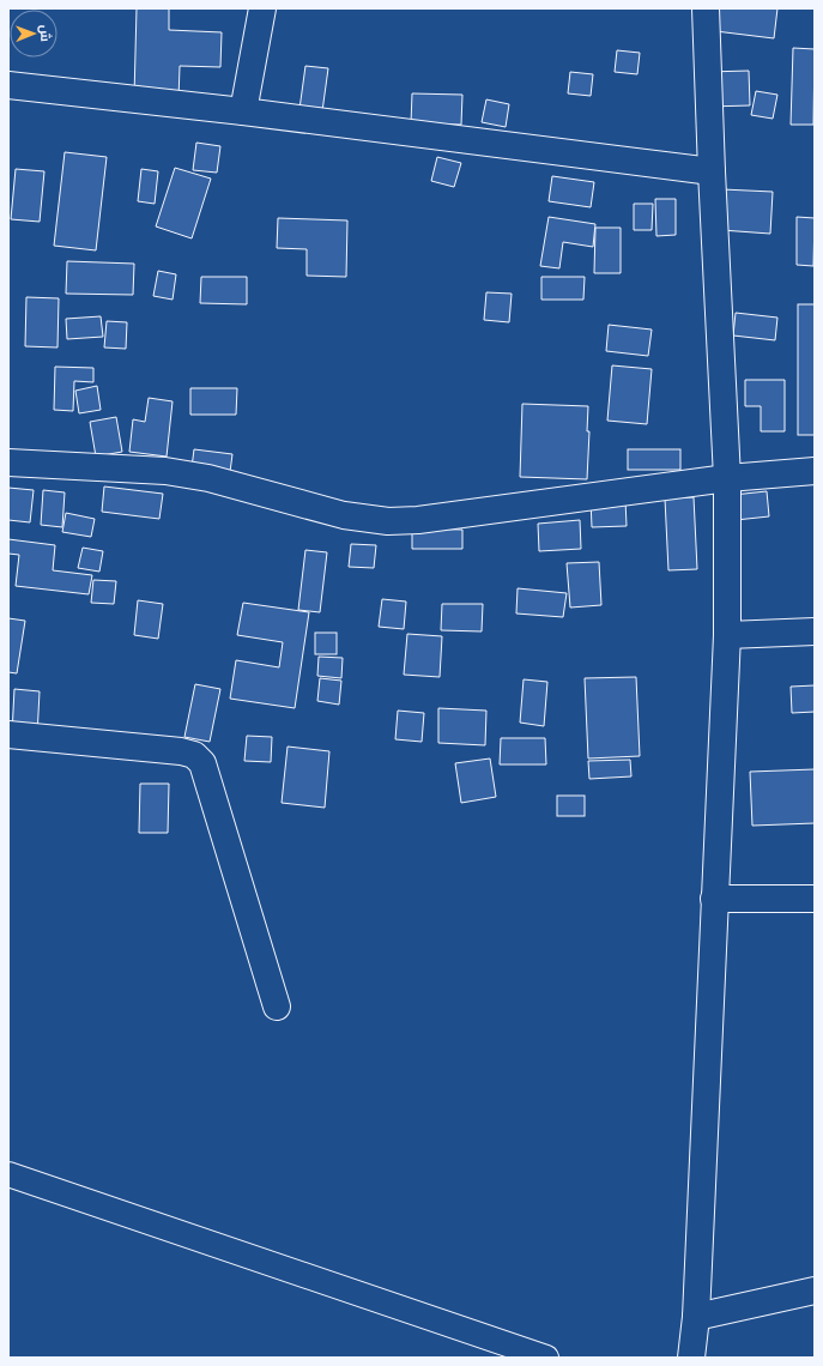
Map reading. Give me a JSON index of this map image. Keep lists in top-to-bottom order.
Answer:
{
  "north": "right"
}
